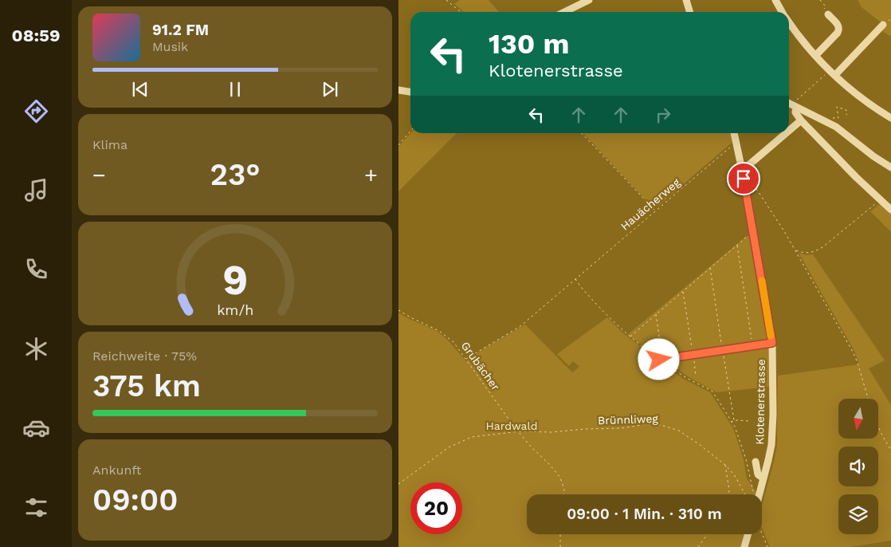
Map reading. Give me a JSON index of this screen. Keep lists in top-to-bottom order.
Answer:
{
  "streets": {
    "street": ["Klotenerstrasse"],
    "path": ["Hauächerweg", "Grubächer", "Brünnliweg"]
  },
  "crossings": [
    ["Hauächerweg", "Grubächer"],
    ["Hauächerweg", "Klotenerstrasse"],
    ["Grubächer", "Brünnliweg"]
  ],
  "parks": ["Hardwald"],
  "north": "bottom",
  "page": {
    "tabs": "08:59",
    "turn": ["130 m", "Klotenerstrasse"],
    "song": ["91.2 FM", "Musik"],
    "tile": [
      "Klima",
      ["Reichweite · 75%", "375 km"],
      ["Ankunft", "09:00"]
    ],
    "heat": ["−", "23°", "+"],
    "limit": "20",
    "trip": "09:00 · 1 Min. · 310 m",
    "gauge": ["9", "km/h"]
  }
}
